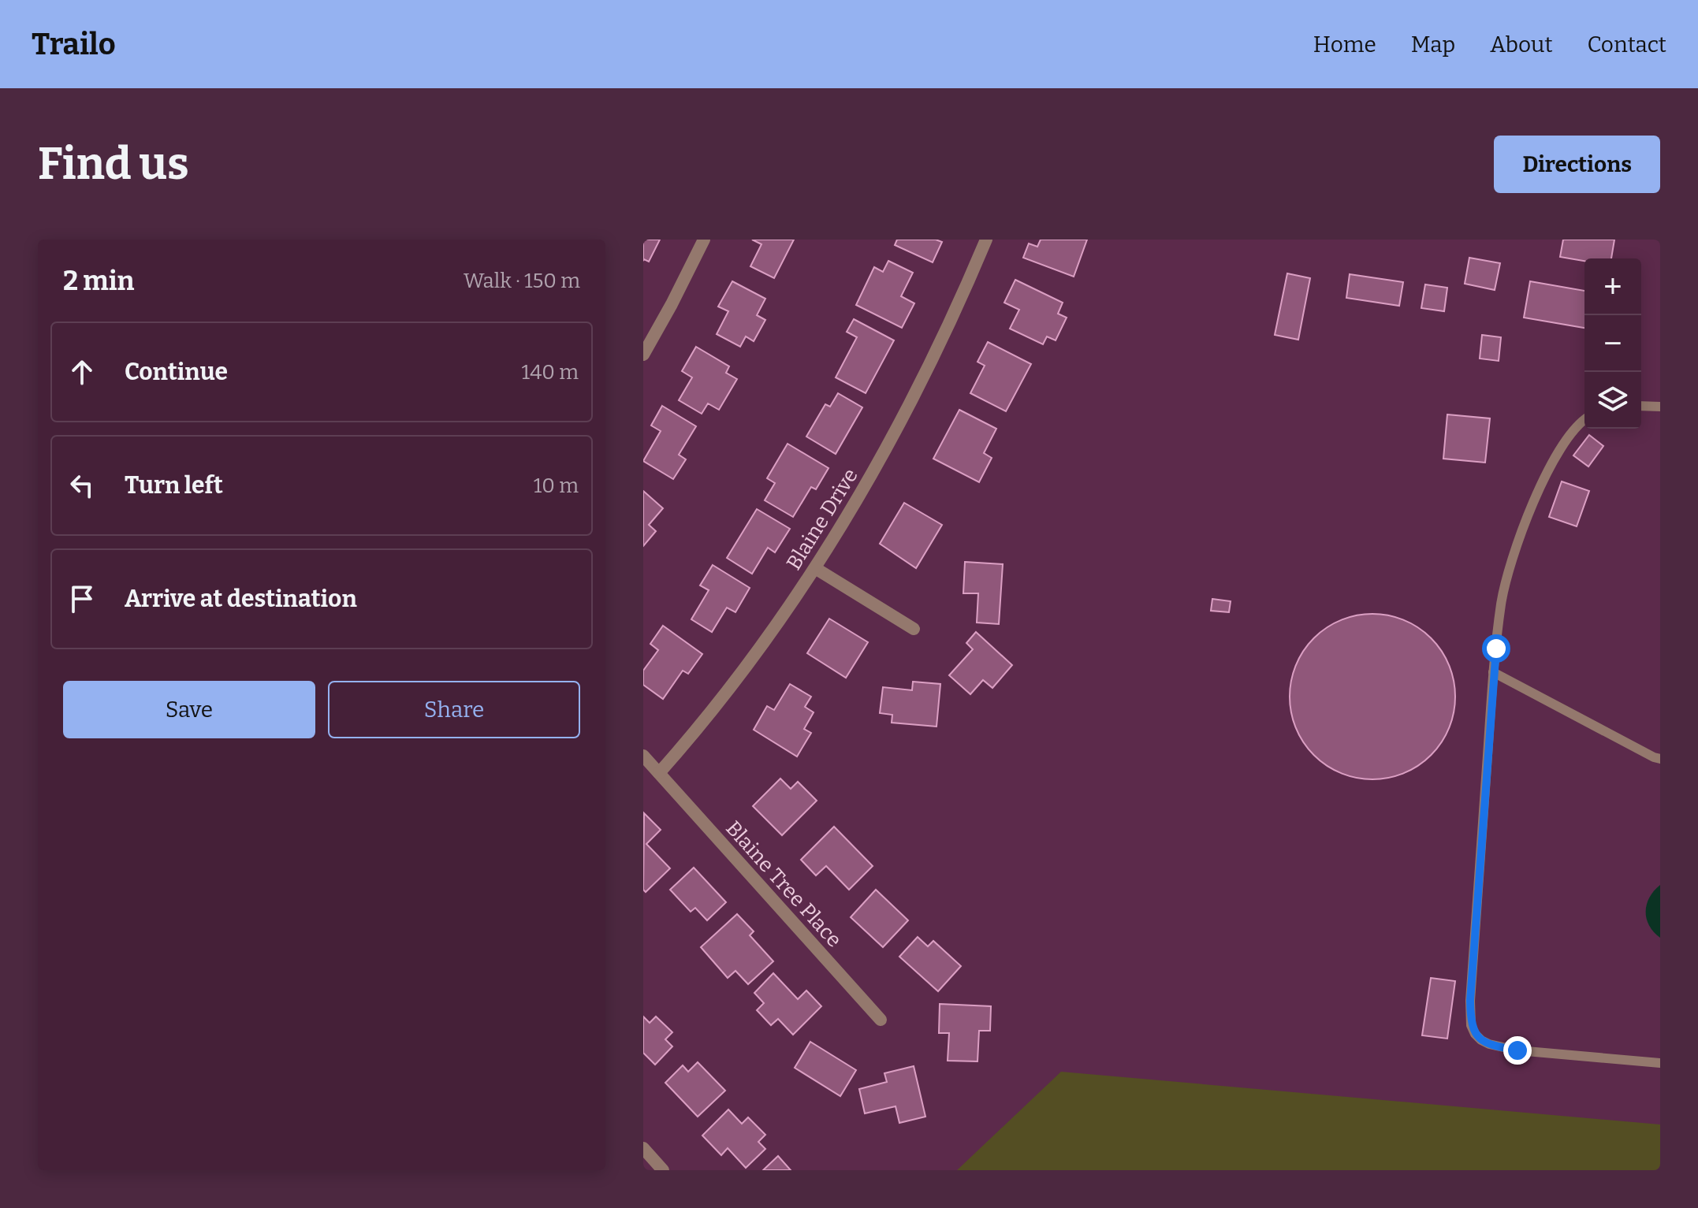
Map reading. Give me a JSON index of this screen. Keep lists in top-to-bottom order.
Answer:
{
  "streets": {
    "street": ["Blaine Drive", "Blaine Tree Place"]
  },
  "crossings": [
    ["Blaine Drive", "Blaine Tree Place"]
  ],
  "page": {
    "header": "Trailo",
    "nav": [
      "Home",
      "Map",
      "About",
      "Contact"
    ],
    "buttons": [
      "Directions",
      ["Save", "Share"]
    ],
    "title": "Find us",
    "heading": ["2 min", "Walk · 150 m"],
    "map_buttons": ["+", "−"],
    "list": [
      ["Continue", "140 m"],
      ["Turn left", "10 m"],
      "Arrive at destination"
    ]
  }
}
